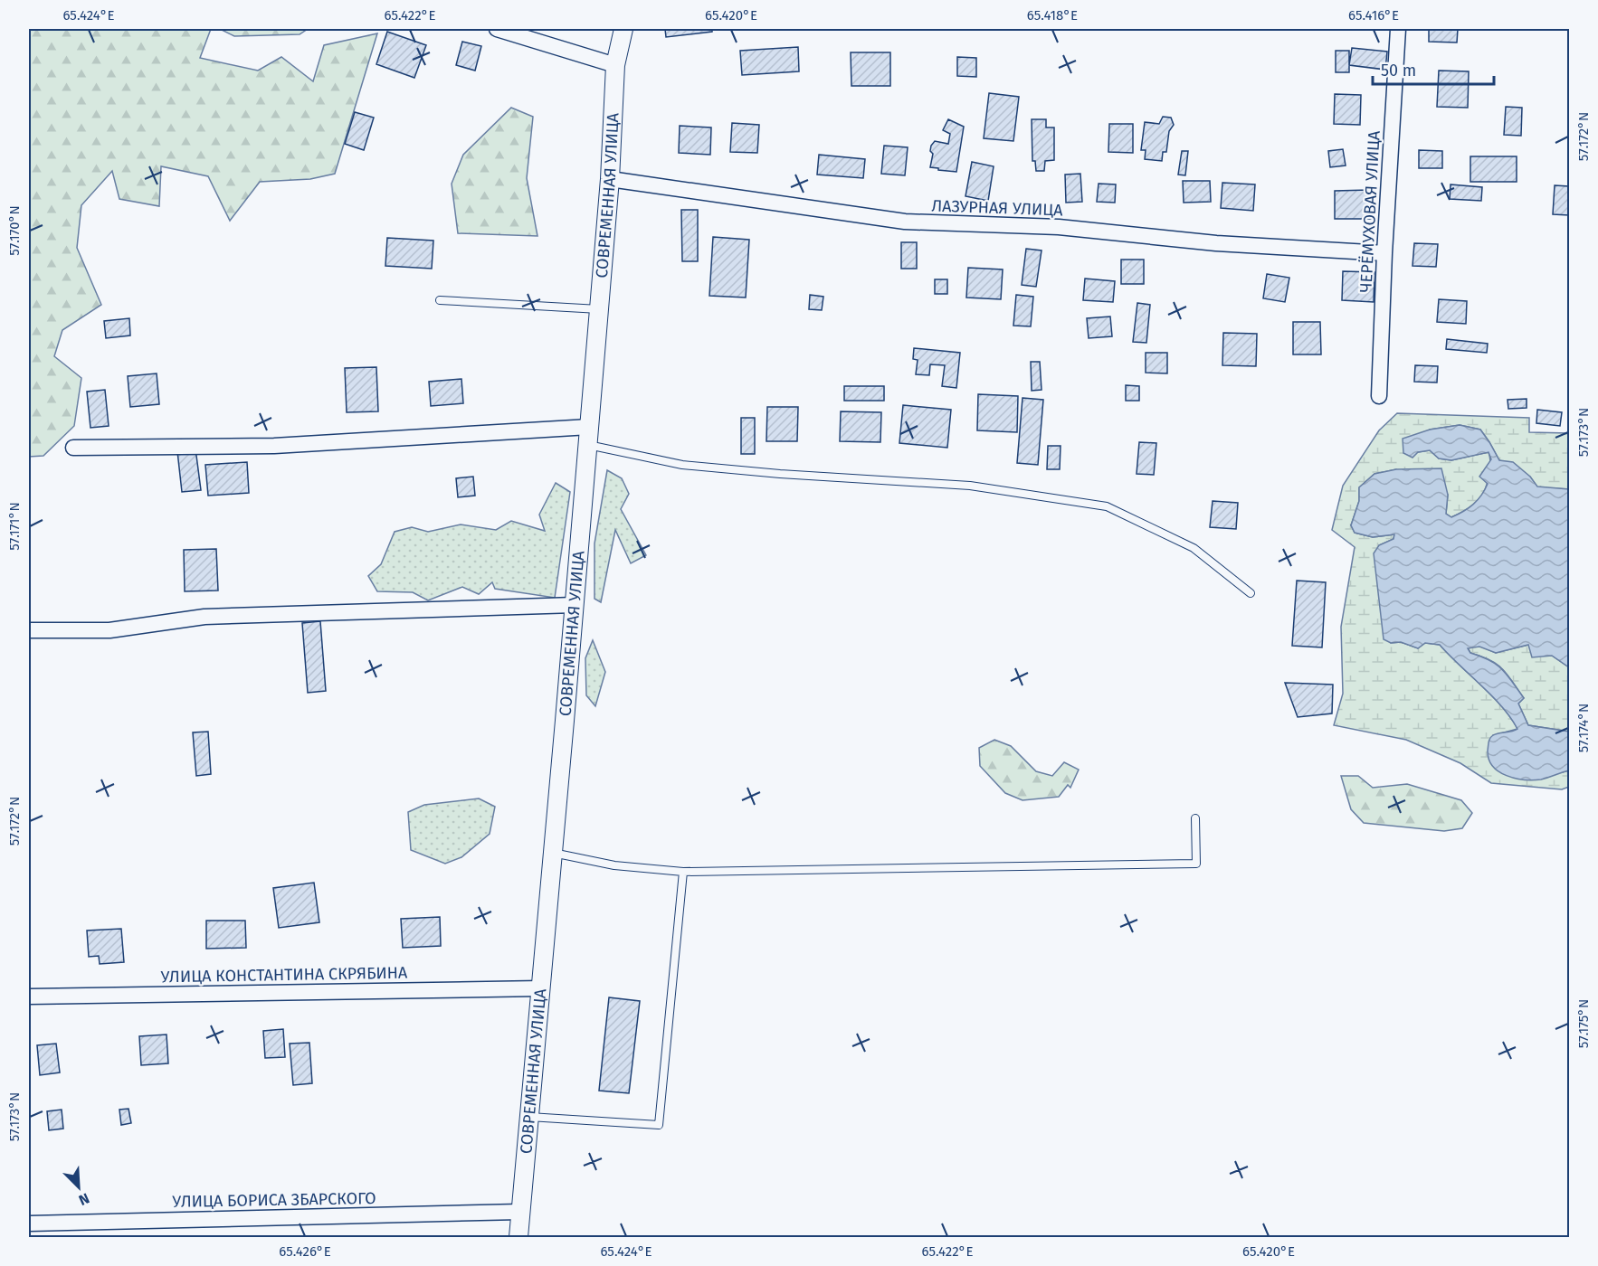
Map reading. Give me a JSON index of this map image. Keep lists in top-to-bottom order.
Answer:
{
  "streets": {
    "street": [
      "СОВРЕМЕННАЯ УЛИЦА",
      "ЛАЗУРНАЯ УЛИЦА",
      "ЧЕРЁМУХОВАЯ УЛИЦА",
      "УЛИЦА КОНСТАНТИНА СКРЯБИНА",
      "УЛИЦА БОРИСА ЗБАРСКОГО"
    ]
  },
  "crossings": [
    ["СОВРЕМЕННАЯ УЛИЦА", "ЛАЗУРНАЯ УЛИЦА"],
    ["СОВРЕМЕННАЯ УЛИЦА", "УЛИЦА КОНСТАНТИНА СКРЯБИНА"],
    ["СОВРЕМЕННАЯ УЛИЦА", "УЛИЦА БОРИСА ЗБАРСКОГО"],
    ["ЛАЗУРНАЯ УЛИЦА", "ЧЕРЁМУХОВАЯ УЛИЦА"]
  ],
  "scale_bar": "50 m",
  "north": "bottom right",
  "coordinates": [
    "65.424°E",
    "65.422°E",
    "65.420°E",
    "65.418°E",
    "65.416°E",
    "57.172°N",
    "57.170°N",
    "57.173°N",
    "57.171°N",
    "57.174°N",
    "57.175°N",
    "65.426°E"
  ]
}
